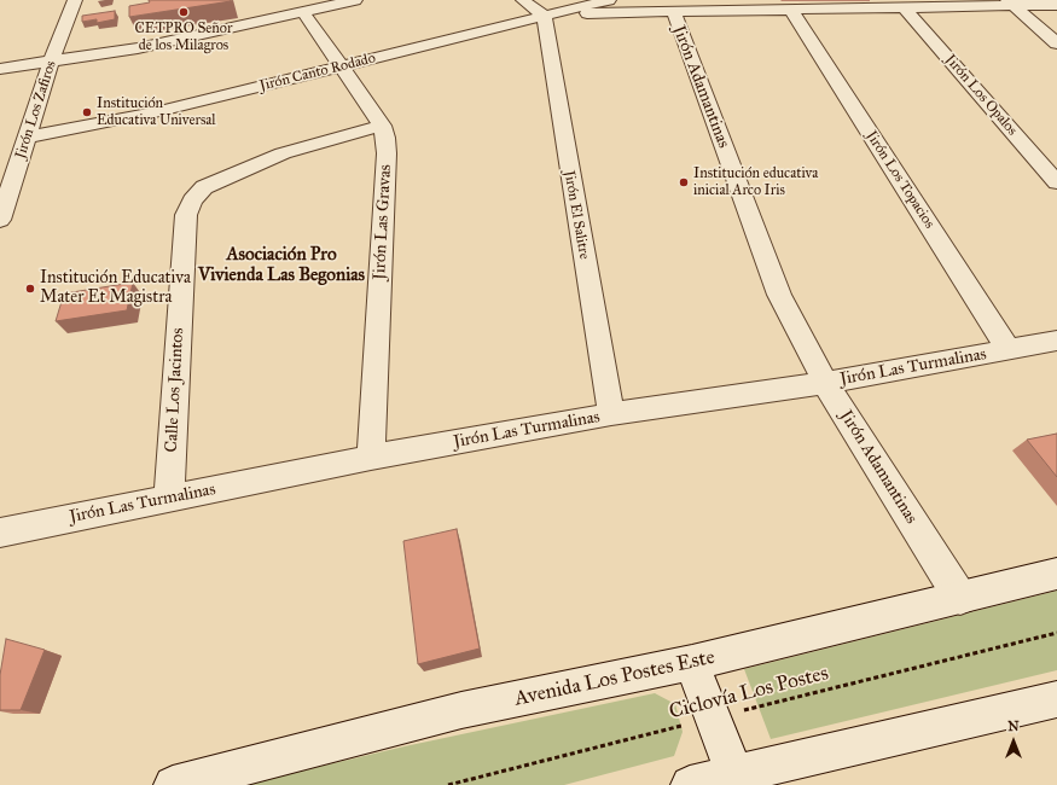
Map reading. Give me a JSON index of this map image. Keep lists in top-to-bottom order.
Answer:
{
  "streets": {
    "street": [
      "Jirón Canto Rodado",
      "Jirón Adamantinas",
      "Jirón Los Opalos",
      "Jirón Los Zafiros",
      "Jirón Los Topacios",
      "Jirón El Salitre",
      "Jirón Las Gravas",
      "Jirón Las Turmalinas",
      "Calle Los Jacintos",
      "Avenida Los Postes Este"
    ],
    "path": ["Ciclovía Los Postes"]
  },
  "crossings": [
    ["Jirón Canto Rodado", "Jirón Los Zafiros"],
    ["Jirón Canto Rodado", "Jirón El Salitre"],
    ["Jirón Canto Rodado", "Jirón Las Gravas"],
    ["Jirón Adamantinas", "Jirón Las Turmalinas"],
    ["Jirón Adamantinas", "Avenida Los Postes Este"],
    ["Jirón Los Topacios", "Jirón Las Turmalinas"],
    ["Jirón El Salitre", "Jirón Las Turmalinas"],
    ["Jirón Las Gravas", "Jirón Las Turmalinas"],
    ["Jirón Las Gravas", "Calle Los Jacintos"],
    ["Jirón Las Turmalinas", "Calle Los Jacintos"]
  ],
  "districts": ["Asociación Pro Vivienda Las Begonias"],
  "places": [
    "CETPRO Señor de los Milagros",
    "Institución Educativa Universal",
    "Institución educativa inicial Arco Iris",
    "Institución Educativa Mater Et Magistra"
  ],
  "north": "top"
}
